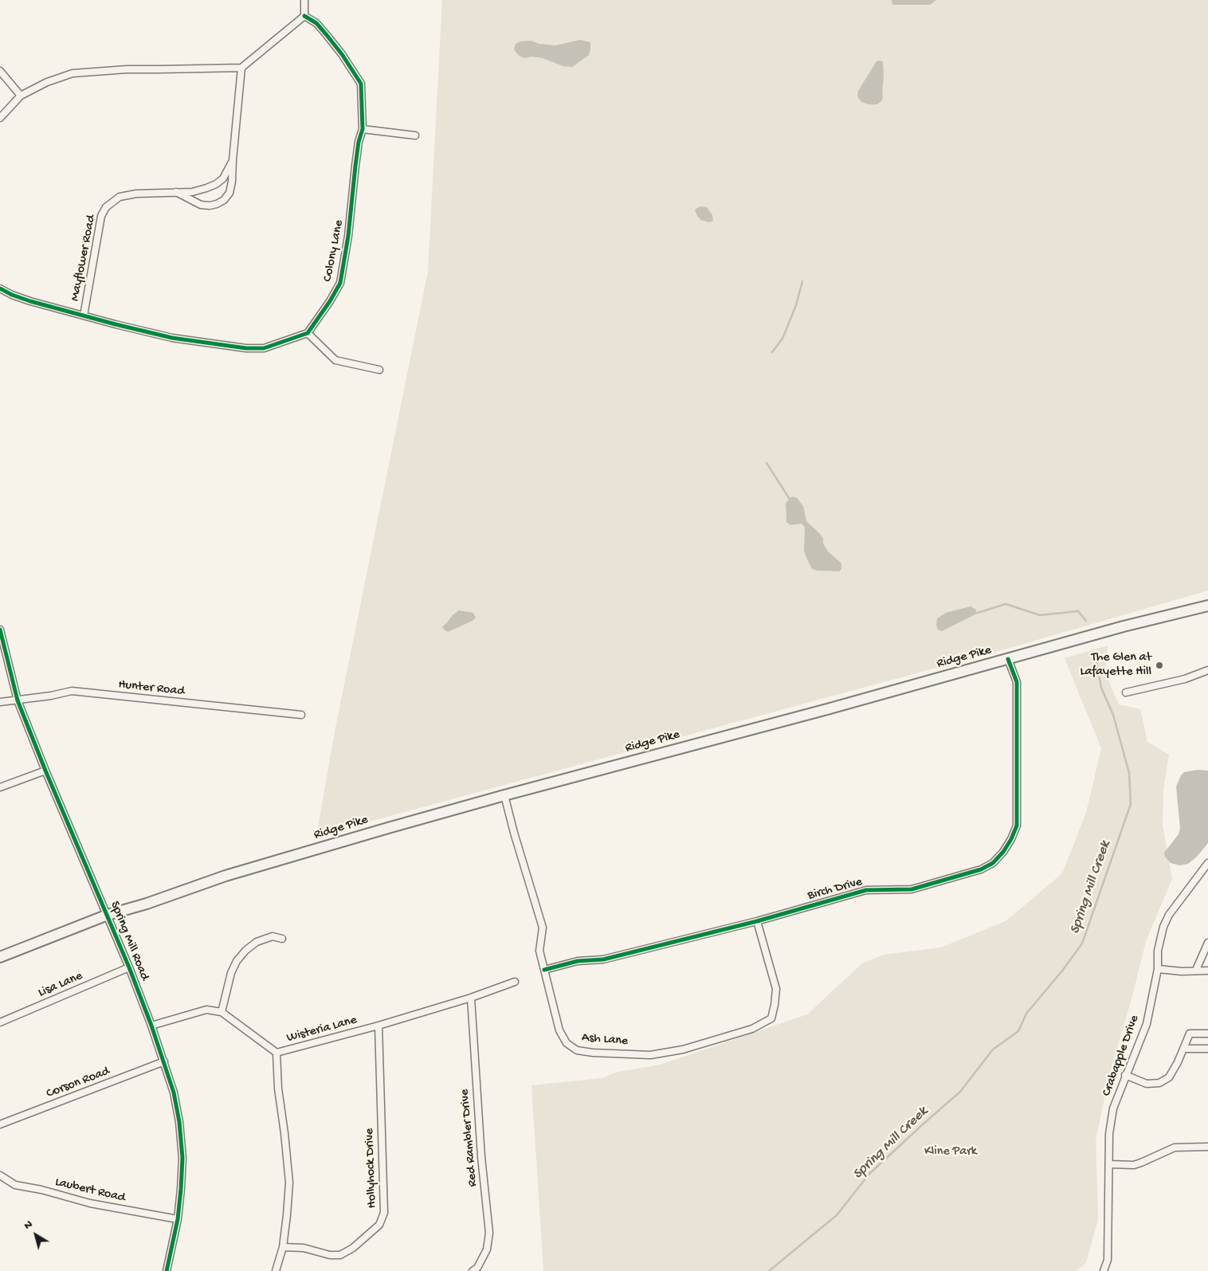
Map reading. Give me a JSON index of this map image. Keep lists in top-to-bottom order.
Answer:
{
  "streets": {
    "main road": ["Ridge Pike"],
    "street": [
      "Colony Lane",
      "Mayflower Road",
      "Hunter Road",
      "Birch Drive",
      "Spring Mill Road",
      "Lisa Lane",
      "Wisteria Lane",
      "Ash Lane",
      "Crabapple Drive",
      "Corson Road",
      "Red Rambler Drive",
      "Hollyhock Drive",
      "Laubert Road"
    ]
  },
  "crossings": [
    ["Ridge Pike", "Birch Drive"],
    ["Ridge Pike", "Spring Mill Road"],
    ["Ridge Pike", "Ash Lane"],
    ["Hunter Road", "Spring Mill Road"],
    ["Birch Drive", "Ash Lane"],
    ["Spring Mill Road", "Lisa Lane"],
    ["Spring Mill Road", "Corson Road"],
    ["Spring Mill Road", "Laubert Road"],
    ["Wisteria Lane", "Red Rambler Drive"],
    ["Wisteria Lane", "Hollyhock Drive"]
  ],
  "water": ["Spring Mill Creek"],
  "parks": ["Kline Park"],
  "places": ["The Glen at Lafayette Hill"],
  "north": "top left"
}
